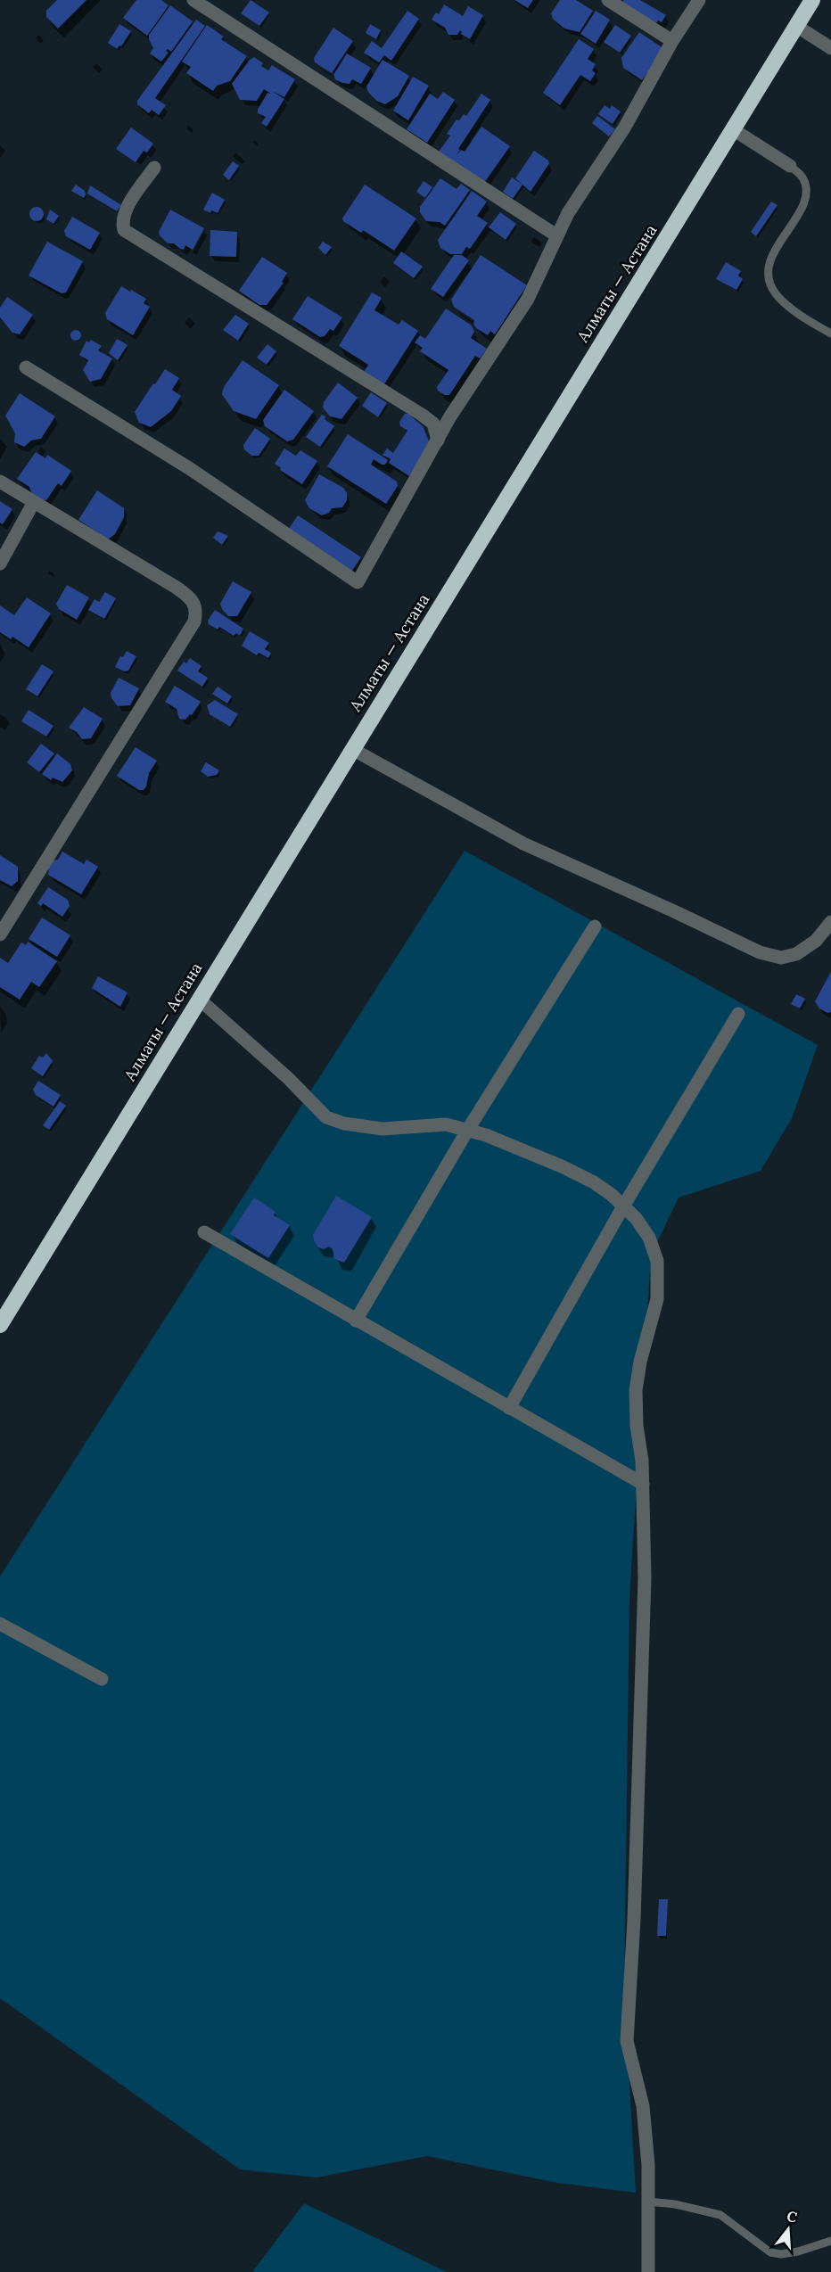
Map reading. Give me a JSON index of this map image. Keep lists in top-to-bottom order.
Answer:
{
  "streets": {
    "highway": ["Алматы — Астана"]
  },
  "north": "top"
}
